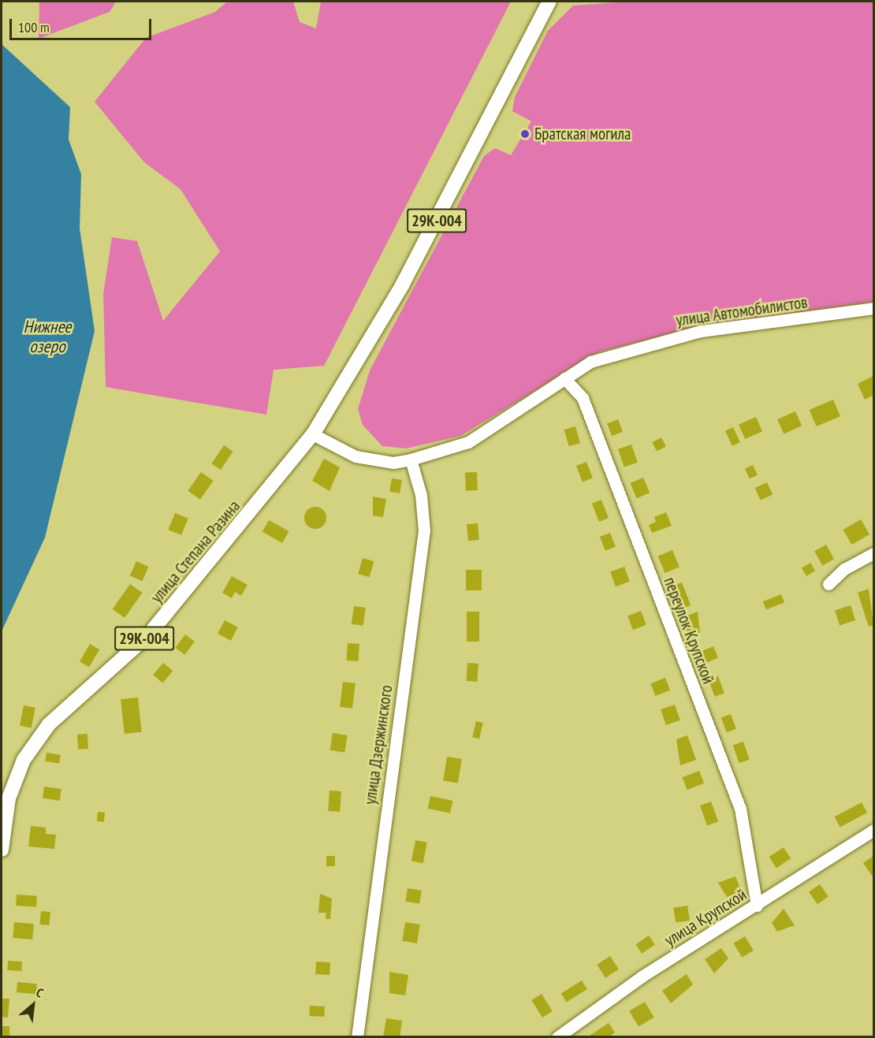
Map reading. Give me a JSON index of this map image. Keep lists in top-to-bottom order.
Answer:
{
  "streets": {
    "main road": ["29К-004", "улица Степана Разина"],
    "street": [
      "улица Автомобилистов",
      "переулок Крупской",
      "улица Дзержинского",
      "улица Крупской"
    ]
  },
  "crossings": [
    ["29К-004", "улица Автомобилистов"],
    ["29К-004", "улица Степана Разина"],
    ["улица Автомобилистов", "улица Степана Разина"],
    ["улица Автомобилистов", "переулок Крупской"],
    ["улица Автомобилистов", "улица Дзержинского"],
    ["переулок Крупской", "улица Крупской"]
  ],
  "water": ["Нижнее озеро"],
  "places": ["Братская могила"],
  "scale_bar": "100 m",
  "north": "top right"
}
